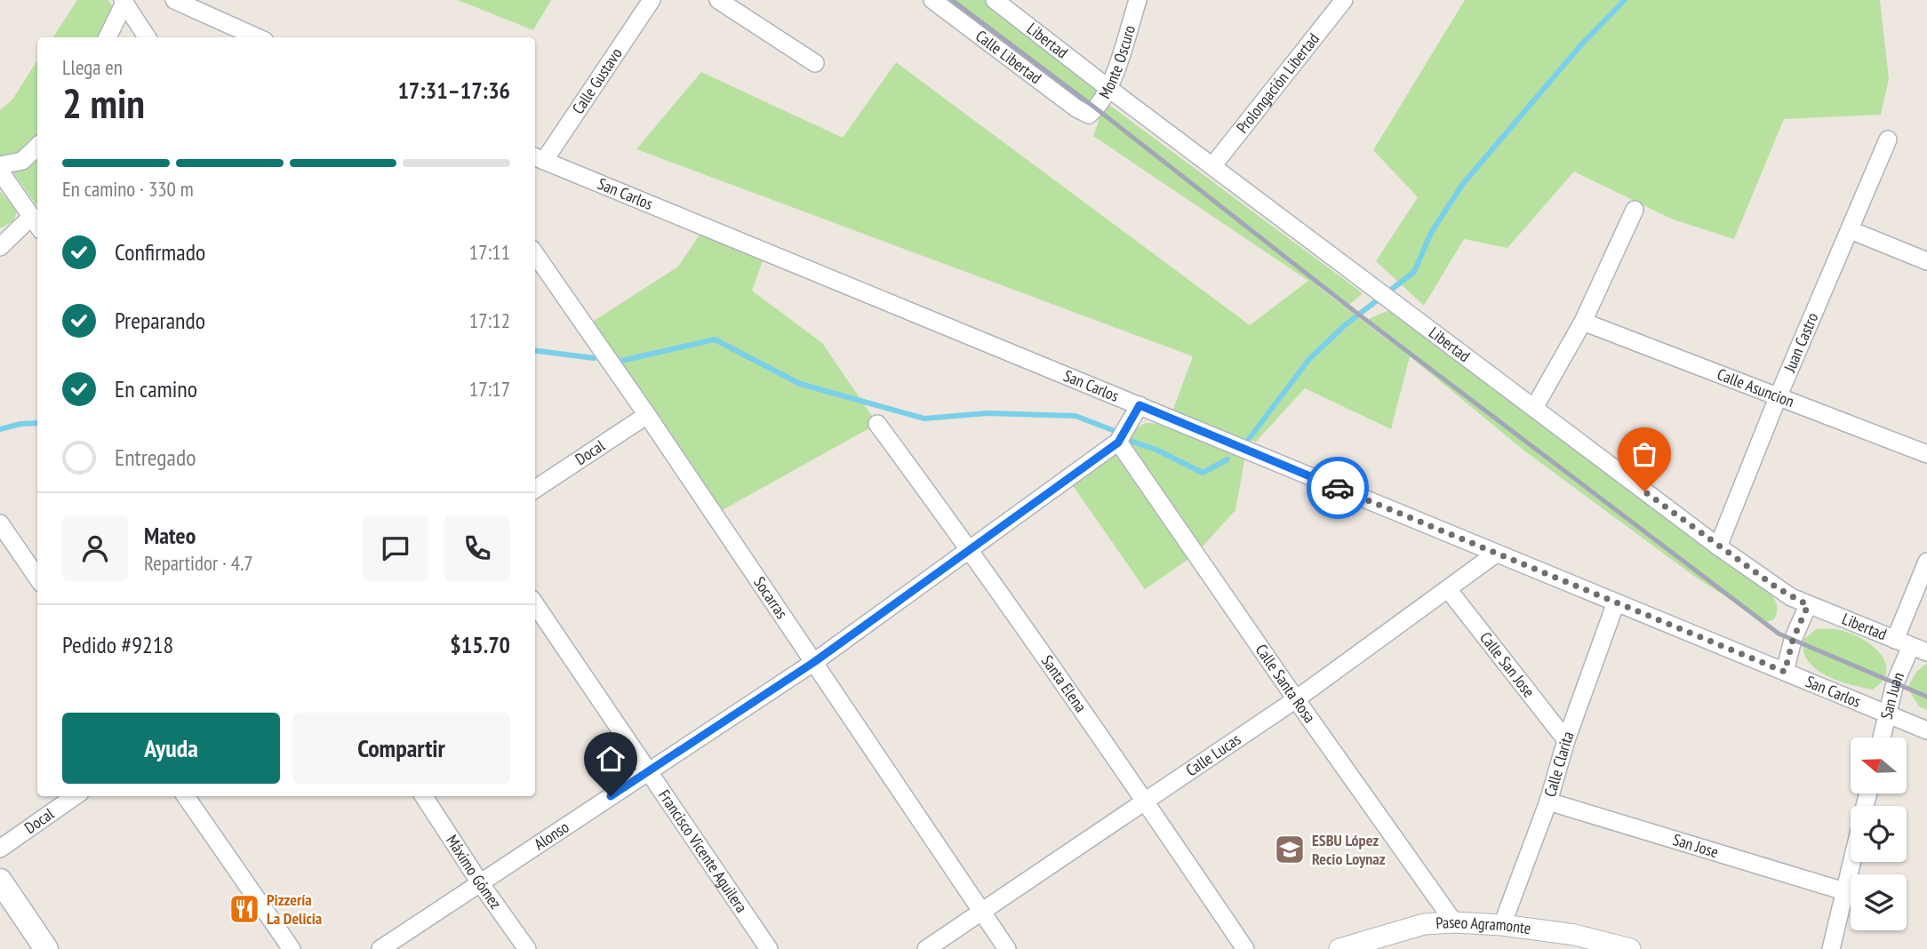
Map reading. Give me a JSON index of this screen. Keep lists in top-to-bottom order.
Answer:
{
  "streets": {
    "street": [
      "Libertad",
      "Calle Libertad",
      "Monte Oscuro",
      "Calle Gustavo",
      "Prolongación Libertad",
      "San Carlos",
      "Juan Castro",
      "Calle Asuncion",
      "Docal",
      "Socarras",
      "Calle San Jose",
      "Calle Santa Rosa",
      "Santa Elena",
      "San Juan",
      "Calle Lucas",
      "Calle Clarita",
      "Alonso",
      "San Jose",
      "Francisco Vicente Aguilera",
      "Máximo Gómez",
      "Paseo Agramonte"
    ]
  },
  "crossings": [
    ["Libertad", "Monte Oscuro"],
    ["Libertad", "Prolongación Libertad"],
    ["Libertad", "Juan Castro"],
    ["Libertad", "San Juan"],
    ["Calle Libertad", "Monte Oscuro"],
    ["Calle Gustavo", "San Carlos"],
    ["San Carlos", "San Juan"],
    ["San Carlos", "Calle Lucas"],
    ["San Carlos", "Calle Clarita"],
    ["Juan Castro", "Calle Asuncion"],
    ["Docal", "Socarras"],
    ["Socarras", "Calle Lucas"],
    ["Socarras", "Alonso"],
    ["Calle San Jose", "Calle Lucas"],
    ["Calle San Jose", "Calle Clarita"],
    ["Calle Santa Rosa", "Calle Lucas"],
    ["Calle Santa Rosa", "Alonso"],
    ["Calle Santa Rosa", "Paseo Agramonte"],
    ["Santa Elena", "Calle Lucas"],
    ["Santa Elena", "Alonso"],
    ["Calle Clarita", "San Jose"],
    ["Calle Clarita", "Paseo Agramonte"],
    ["Alonso", "Francisco Vicente Aguilera"],
    ["Alonso", "Máximo Gómez"]
  ],
  "places": {
    "school or university": ["ESBU López Recio Loynaz"],
    "restaurant": ["Pizzería La Delicia"]
  },
  "north": "left",
  "page": {
    "heading": ["2 min", "Llega en", "17:31–17:36"],
    "panel": [
      "Mateo",
      "Repartidor · 4.7",
      "Pedido #9218",
      "$15.70"
    ],
    "bar": "En camino · 330 m",
    "list": [
      ["Confirmado", "17:11"],
      ["Preparando", "17:12"],
      ["En camino", "17:17"],
      "Entregado"
    ],
    "buttons": ["Ayuda", "Compartir"]
  }
}
